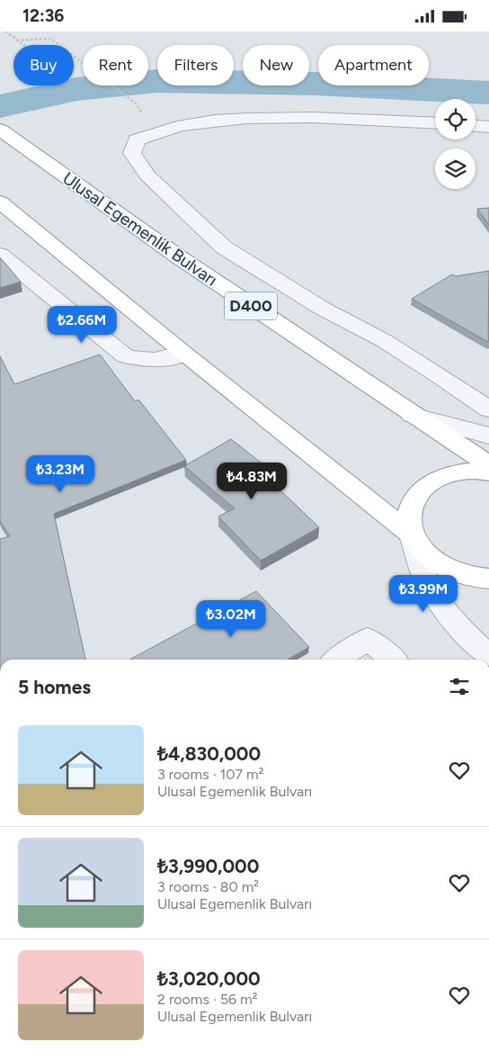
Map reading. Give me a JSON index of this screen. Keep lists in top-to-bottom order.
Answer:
{
  "streets": {
    "highway": ["Ulusal Egemenlik Bulvarı", "D400"]
  },
  "page": {
    "status": "12:36",
    "chip": [
      "Buy",
      "Rent",
      "Filters",
      "New",
      "Apartment"
    ],
    "price": [
      "₺2.66M",
      "₺3.23M",
      "₺4.83M",
      "₺3.99M",
      "₺3.02M"
    ],
    "heading": "5 homes",
    "list": [
      {
        "name": "₺4,830,000",
        "note": "3 rooms · 107 m² · Ulusal Egemenlik Bulvarı"
      },
      {
        "name": "₺3,990,000",
        "note": "3 rooms · 80 m² · Ulusal Egemenlik Bulvarı"
      },
      {
        "name": "₺3,020,000",
        "note": "2 rooms · 56 m² · Ulusal Egemenlik Bulvarı"
      }
    ]
  }
}
